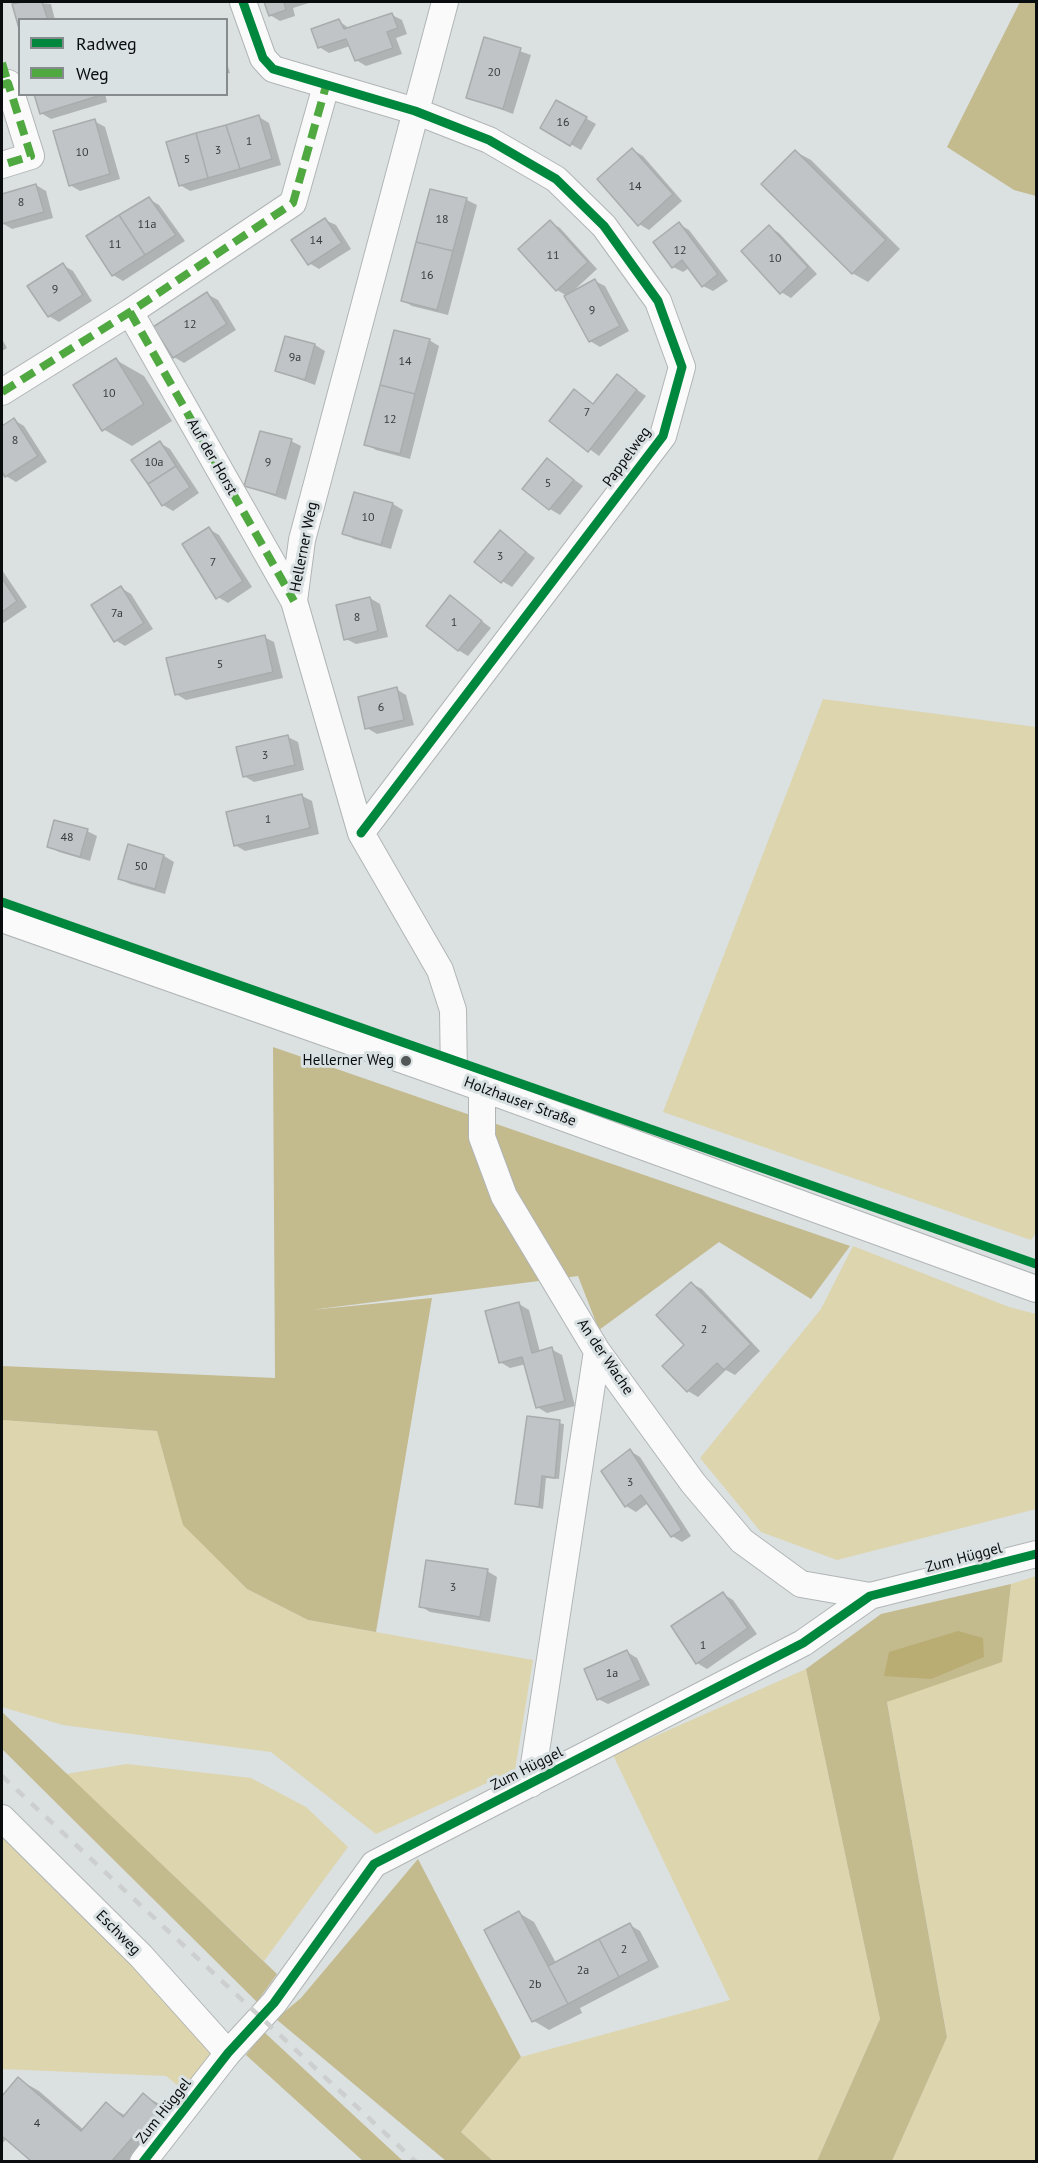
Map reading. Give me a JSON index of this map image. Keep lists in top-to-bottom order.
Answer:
{
  "streets": {
    "street": [
      "Auf der Horst",
      "Pappelweg",
      "Hellerner Weg",
      "Holzhauser Straße",
      "An der Wache",
      "Zum Hüggel",
      "Eschweg"
    ]
  },
  "crossings": [
    ["Auf der Horst", "Hellerner Weg"],
    ["Pappelweg", "Hellerner Weg"],
    ["Hellerner Weg", "Holzhauser Straße"],
    ["Holzhauser Straße", "An der Wache"],
    ["An der Wache", "Zum Hüggel"],
    ["Zum Hüggel", "Eschweg"]
  ],
  "places": ["Hellerner Weg"],
  "house_numbers": [
    "20",
    "16",
    "1",
    "3",
    "10",
    "5",
    "14",
    "8",
    "18",
    "11a",
    "14",
    "11",
    "12",
    "11",
    "10",
    "16",
    "9",
    "9",
    "12",
    "9a",
    "14",
    "10",
    "7",
    "12",
    "8",
    "10a",
    "9",
    "5",
    "10",
    "3",
    "7",
    "7a",
    "8",
    "1",
    "5",
    "6",
    "3",
    "1",
    "48",
    "50",
    "2",
    "3",
    "3",
    "1",
    "1a",
    "2",
    "2a",
    "2b",
    "4"
  ],
  "legend": ["Radweg", "Weg"]
}
